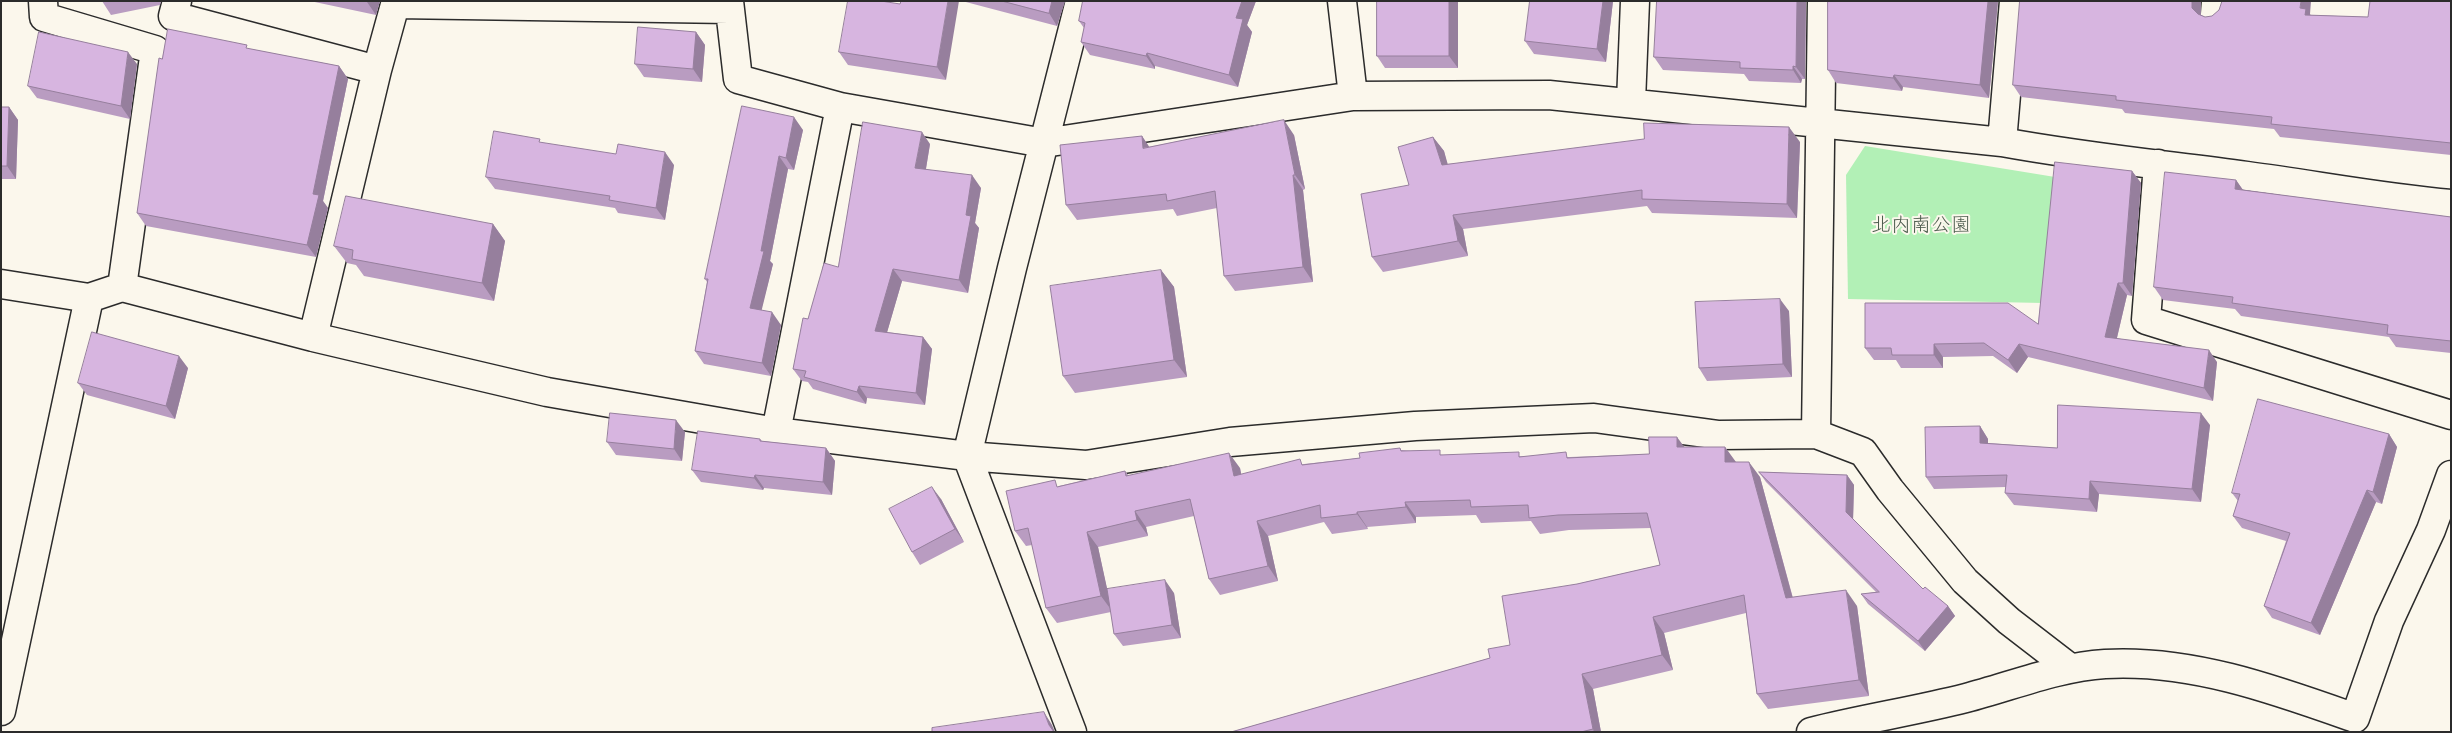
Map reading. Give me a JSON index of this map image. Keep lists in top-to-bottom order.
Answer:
{
  "parks": ["北内南公園"]
}
